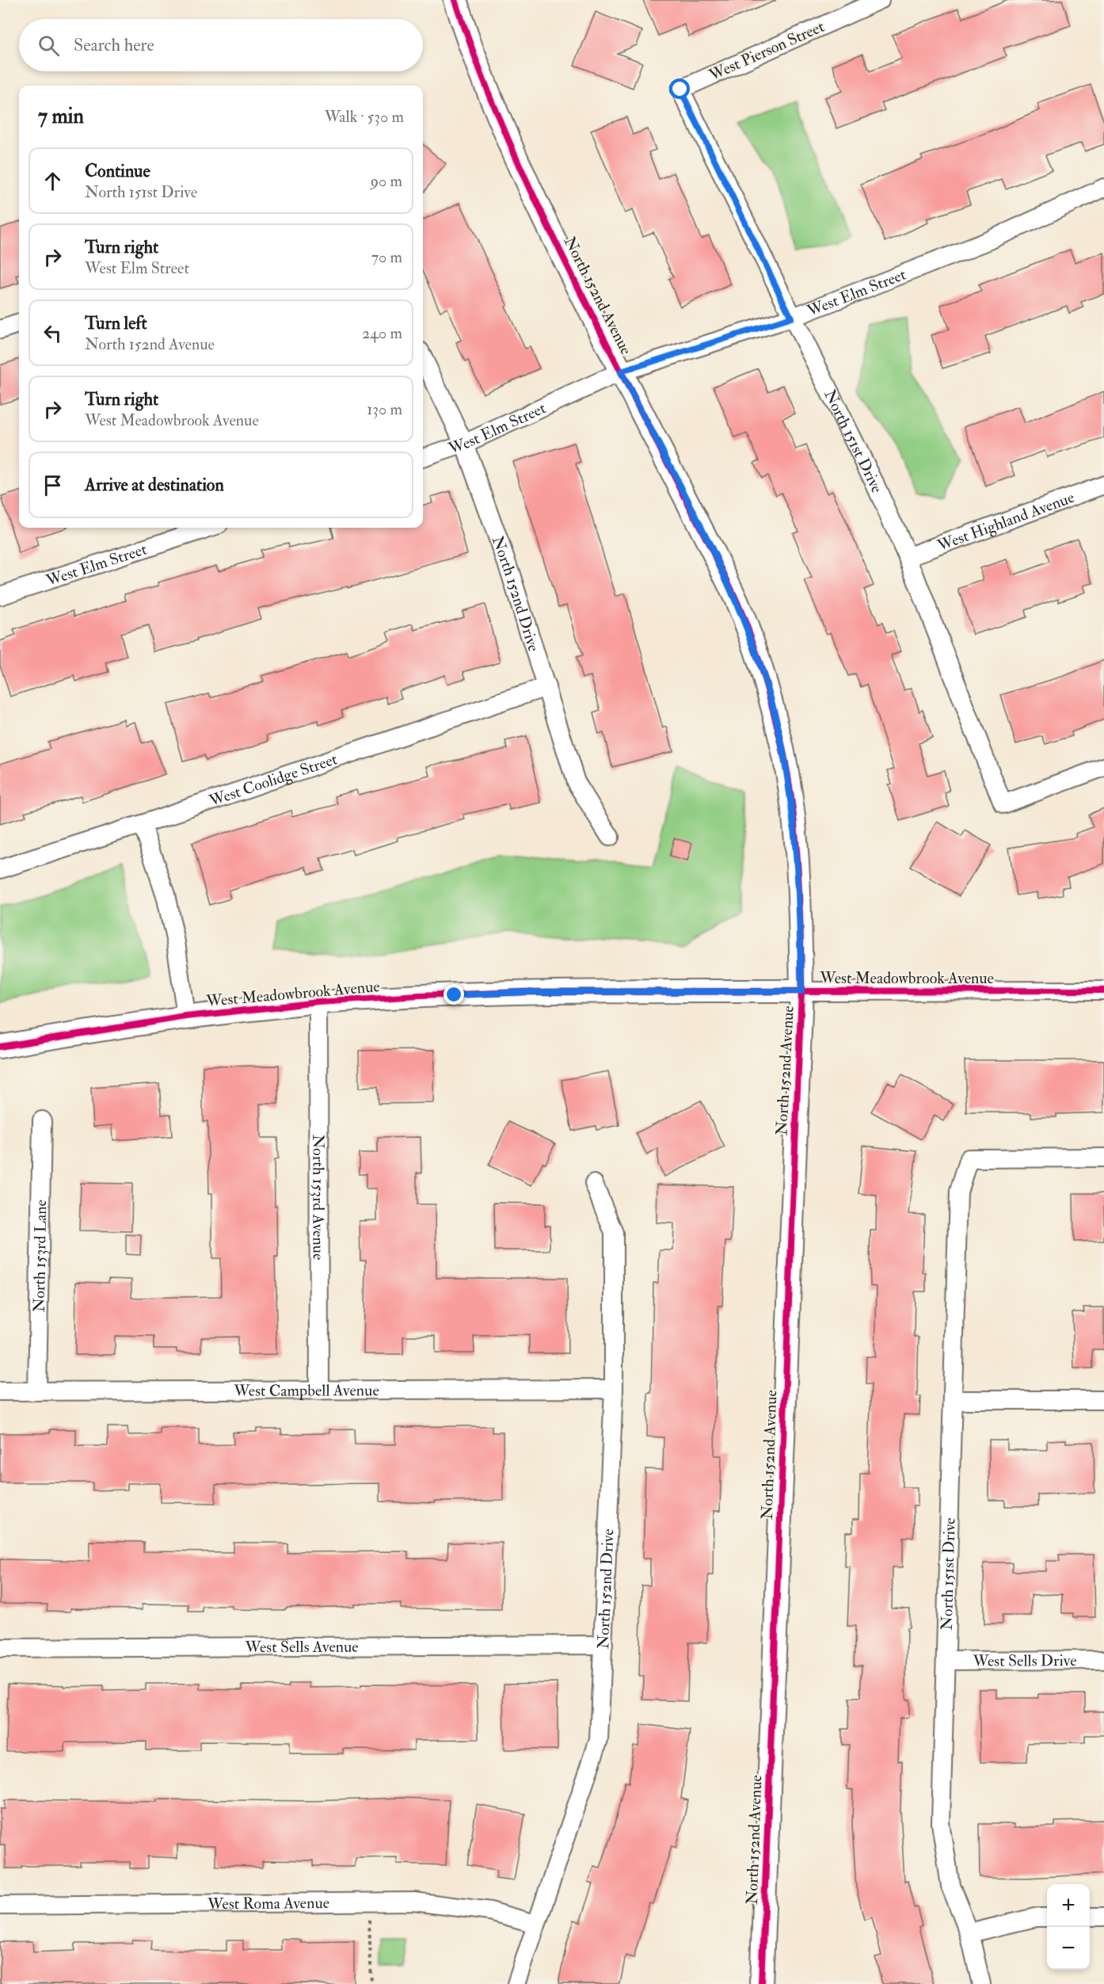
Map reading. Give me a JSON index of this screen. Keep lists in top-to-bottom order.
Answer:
{
  "streets": {
    "street": [
      "West Pierson Street",
      "West Elm Street",
      "North 152nd Avenue",
      "North 151st Drive",
      "West Highland Avenue",
      "North 152nd Drive",
      "West Coolidge Street",
      "West Meadowbrook Avenue",
      "North 153rd Avenue",
      "North 153rd Lane",
      "West Campbell Avenue",
      "West Sells Avenue",
      "West Sells Drive",
      "West Roma Avenue"
    ]
  },
  "crossings": [
    ["West Pierson Street", "North 151st Drive"],
    ["West Elm Street", "North 152nd Avenue"],
    ["West Elm Street", "North 151st Drive"],
    ["West Elm Street", "North 152nd Drive"],
    ["North 152nd Avenue", "West Meadowbrook Avenue"],
    ["North 151st Drive", "West Highland Avenue"],
    ["North 151st Drive", "West Sells Drive"],
    ["North 152nd Drive", "West Coolidge Street"],
    ["North 152nd Drive", "West Campbell Avenue"],
    ["North 152nd Drive", "West Sells Avenue"],
    ["North 152nd Drive", "West Roma Avenue"],
    ["West Meadowbrook Avenue", "North 153rd Avenue"],
    ["North 153rd Avenue", "West Campbell Avenue"],
    ["North 153rd Lane", "West Campbell Avenue"]
  ],
  "page": {
    "search": "Search here",
    "heading": ["7 min", "Walk · 530 m"],
    "list": [
      ["Continue", "North 151st Drive", "90 m"],
      ["Turn right", "West Elm Street", "70 m"],
      ["Turn left", "North 152nd Avenue", "240 m"],
      ["Turn right", "West Meadowbrook Avenue", "130 m"],
      "Arrive at destination"
    ],
    "map_buttons": ["+", "−"]
  }
}
